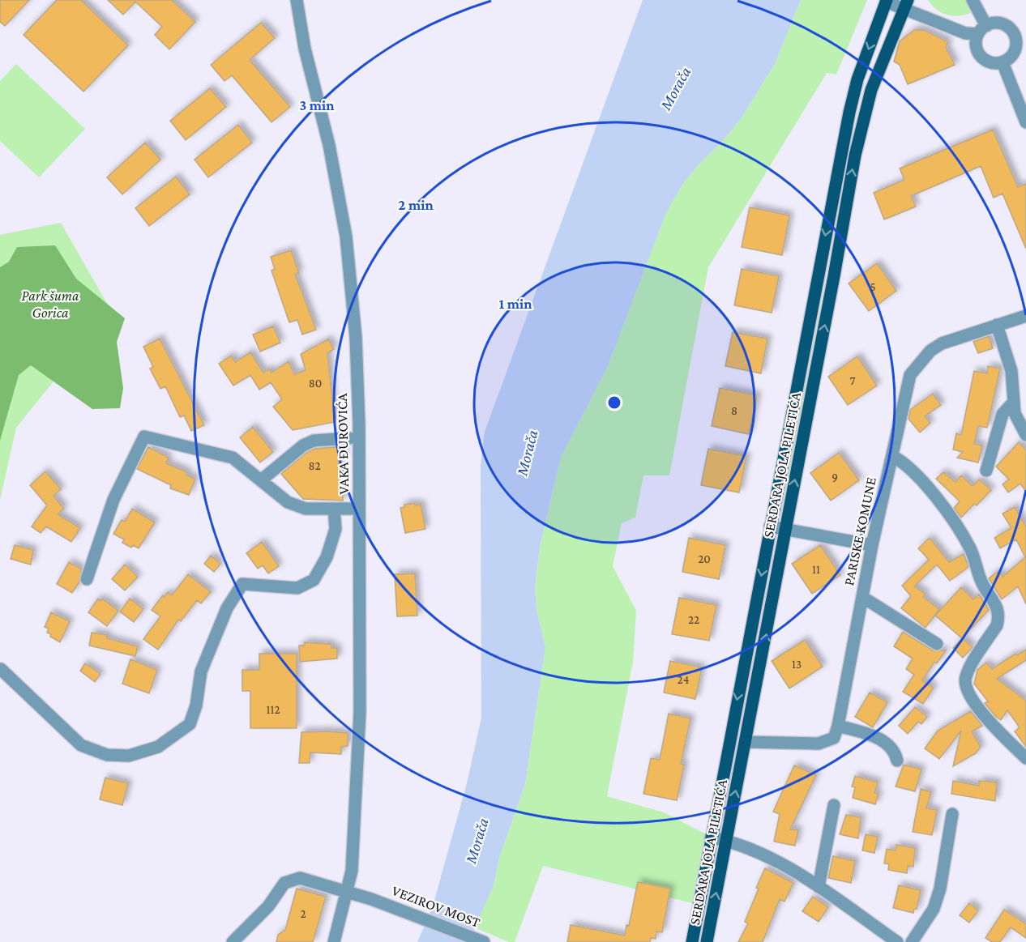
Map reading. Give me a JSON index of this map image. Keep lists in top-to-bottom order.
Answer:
{
  "streets": {
    "main road": ["SERDARA JOLA PILETIĆA"],
    "street": ["VAKA ĐUROVIĆA", "PARISKE KOMUNE", "VEZIROV MOST"]
  },
  "crossings": [
    ["VAKA ĐUROVIĆA", "VEZIROV MOST"]
  ],
  "water": ["Morača"],
  "parks": ["Park šuma Gorica"],
  "house_numbers": [
    "5",
    "7",
    "80",
    "8",
    "82",
    "9",
    "20",
    "11",
    "22",
    "13",
    "24",
    "112",
    "2"
  ],
  "rings": ["3 min", "2 min", "1 min"]
}
